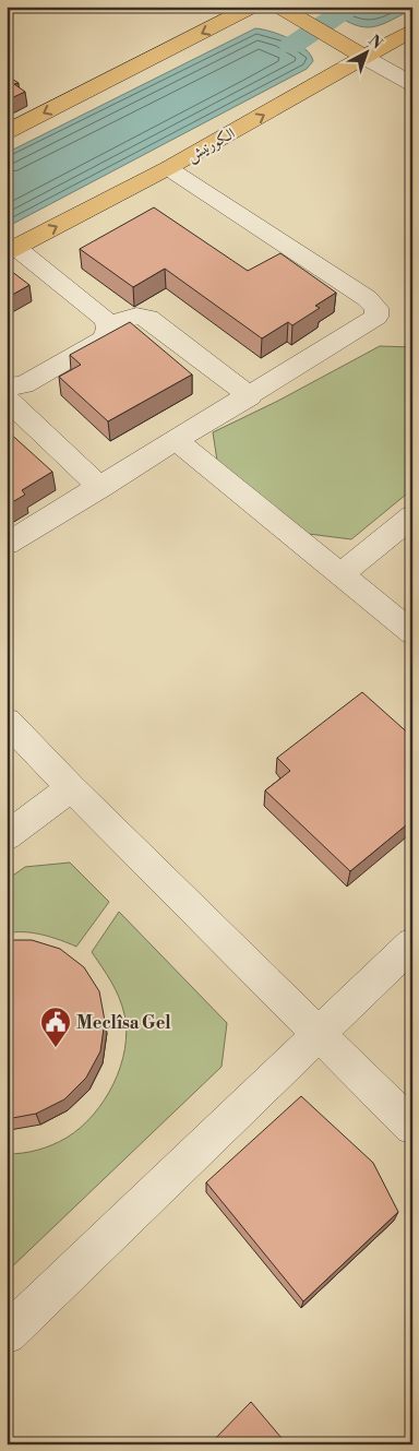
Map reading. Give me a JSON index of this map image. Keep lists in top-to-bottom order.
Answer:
{
  "streets": {
    "main road": ["الكورنيش"]
  },
  "places": {
    "public building": ["Meclîsa Gel"]
  },
  "north": "top right"
}
